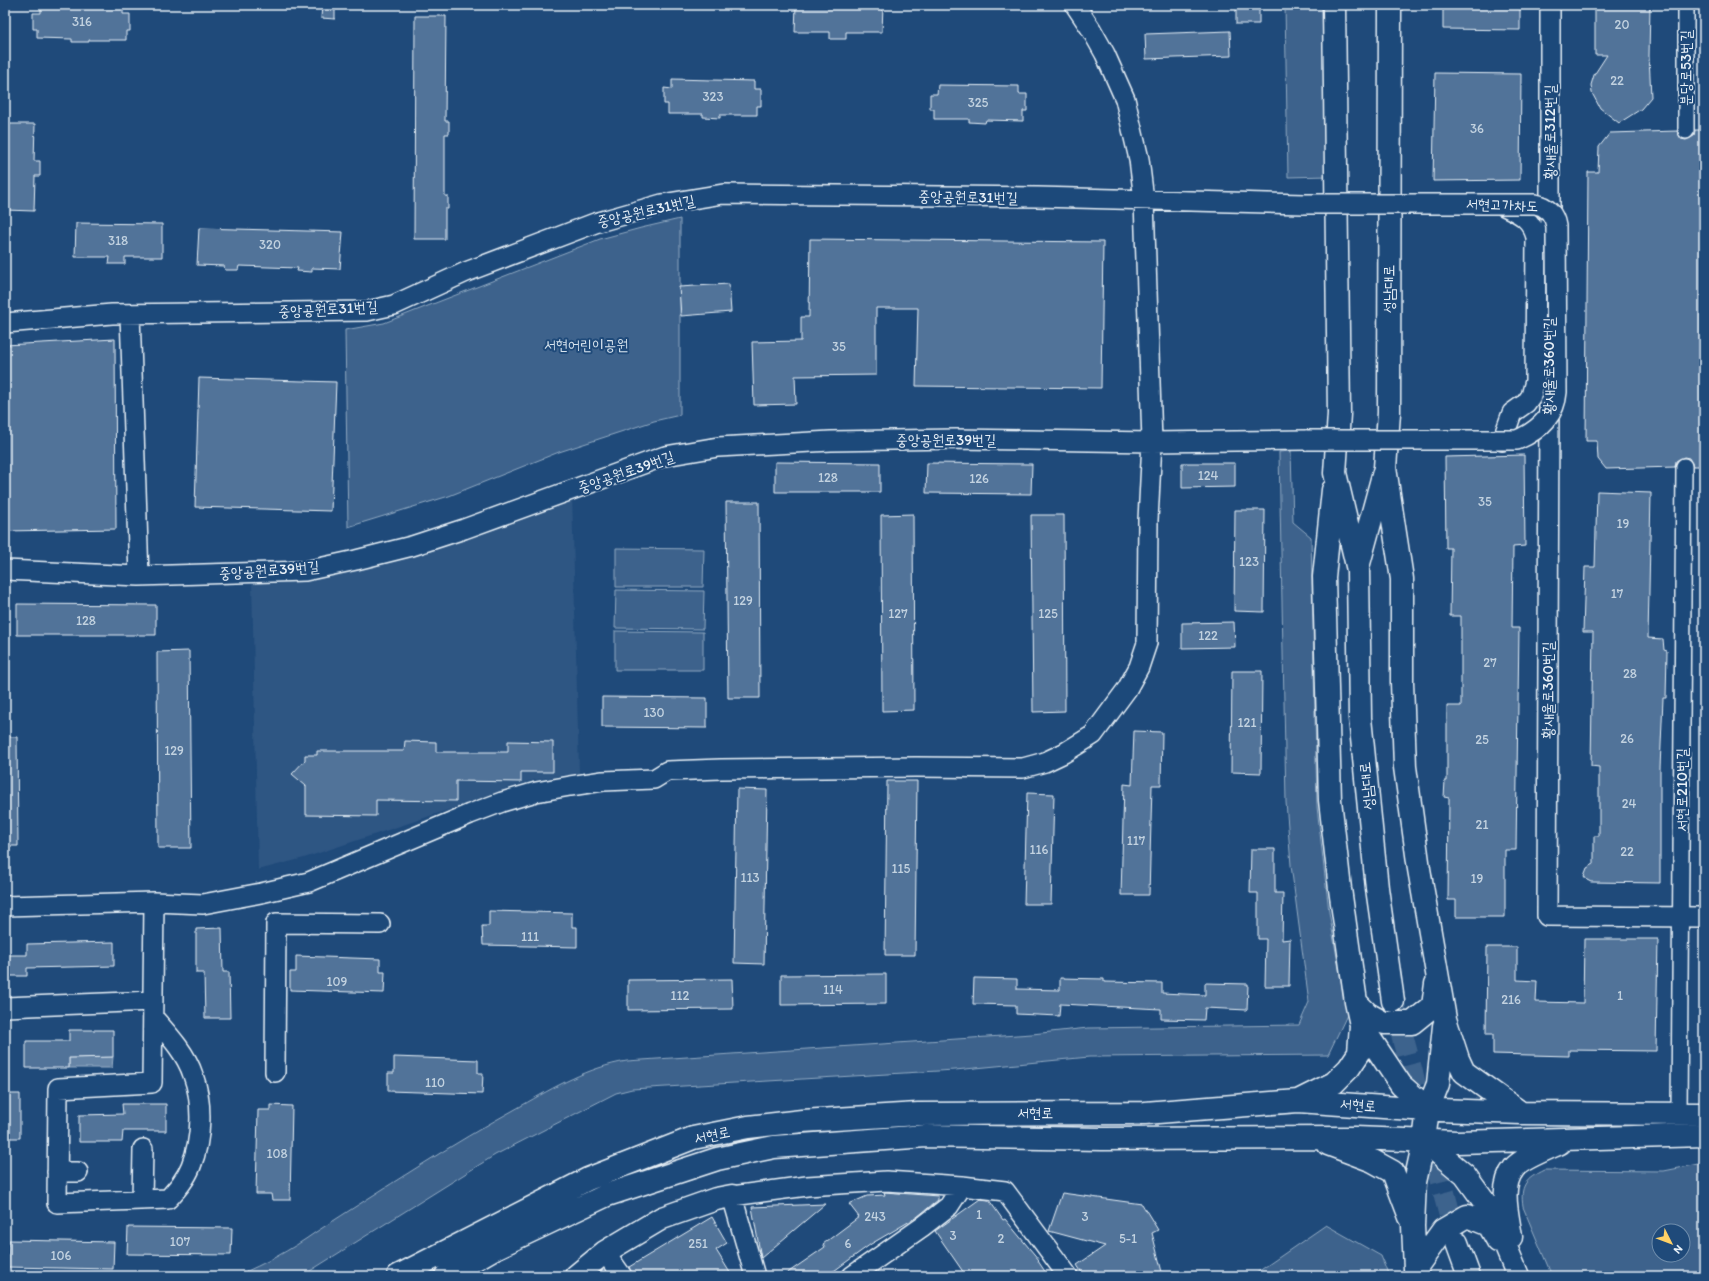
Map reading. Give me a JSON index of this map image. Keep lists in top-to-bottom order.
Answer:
{
  "streets": {
    "main road": ["성남대로", "서현로"],
    "street": [
      "분당로53번길",
      "황새울로312번길",
      "중앙공원로31번길",
      "서현고가차도",
      "황새울로360번길",
      "중앙공원로39번길",
      "서현로210번길"
    ]
  },
  "crossings": [
    ["황새울로312번길", "황새울로360번길"],
    ["중앙공원로31번길", "서현고가차도"],
    ["서현고가차도", "중앙공원로39번길"],
    ["황새울로360번길", "서현로210번길"],
    ["서현로210번길", "서현로"]
  ],
  "parks": ["서현어린이공원"],
  "house_numbers": [
    "316",
    "20",
    "22",
    "323",
    "325",
    "36",
    "318",
    "320",
    "35",
    "124",
    "128",
    "126",
    "35",
    "19",
    "123",
    "17",
    "129",
    "127",
    "125",
    "128",
    "122",
    "27",
    "28",
    "130",
    "121",
    "26",
    "25",
    "129",
    "24",
    "21",
    "117",
    "116",
    "22",
    "115",
    "113",
    "19",
    "111",
    "109",
    "114",
    "112",
    "1",
    "216",
    "110",
    "108",
    "1",
    "243",
    "3",
    "3",
    "2",
    "5-1",
    "107",
    "251",
    "6",
    "106"
  ],
  "north": "bottom right"
}
